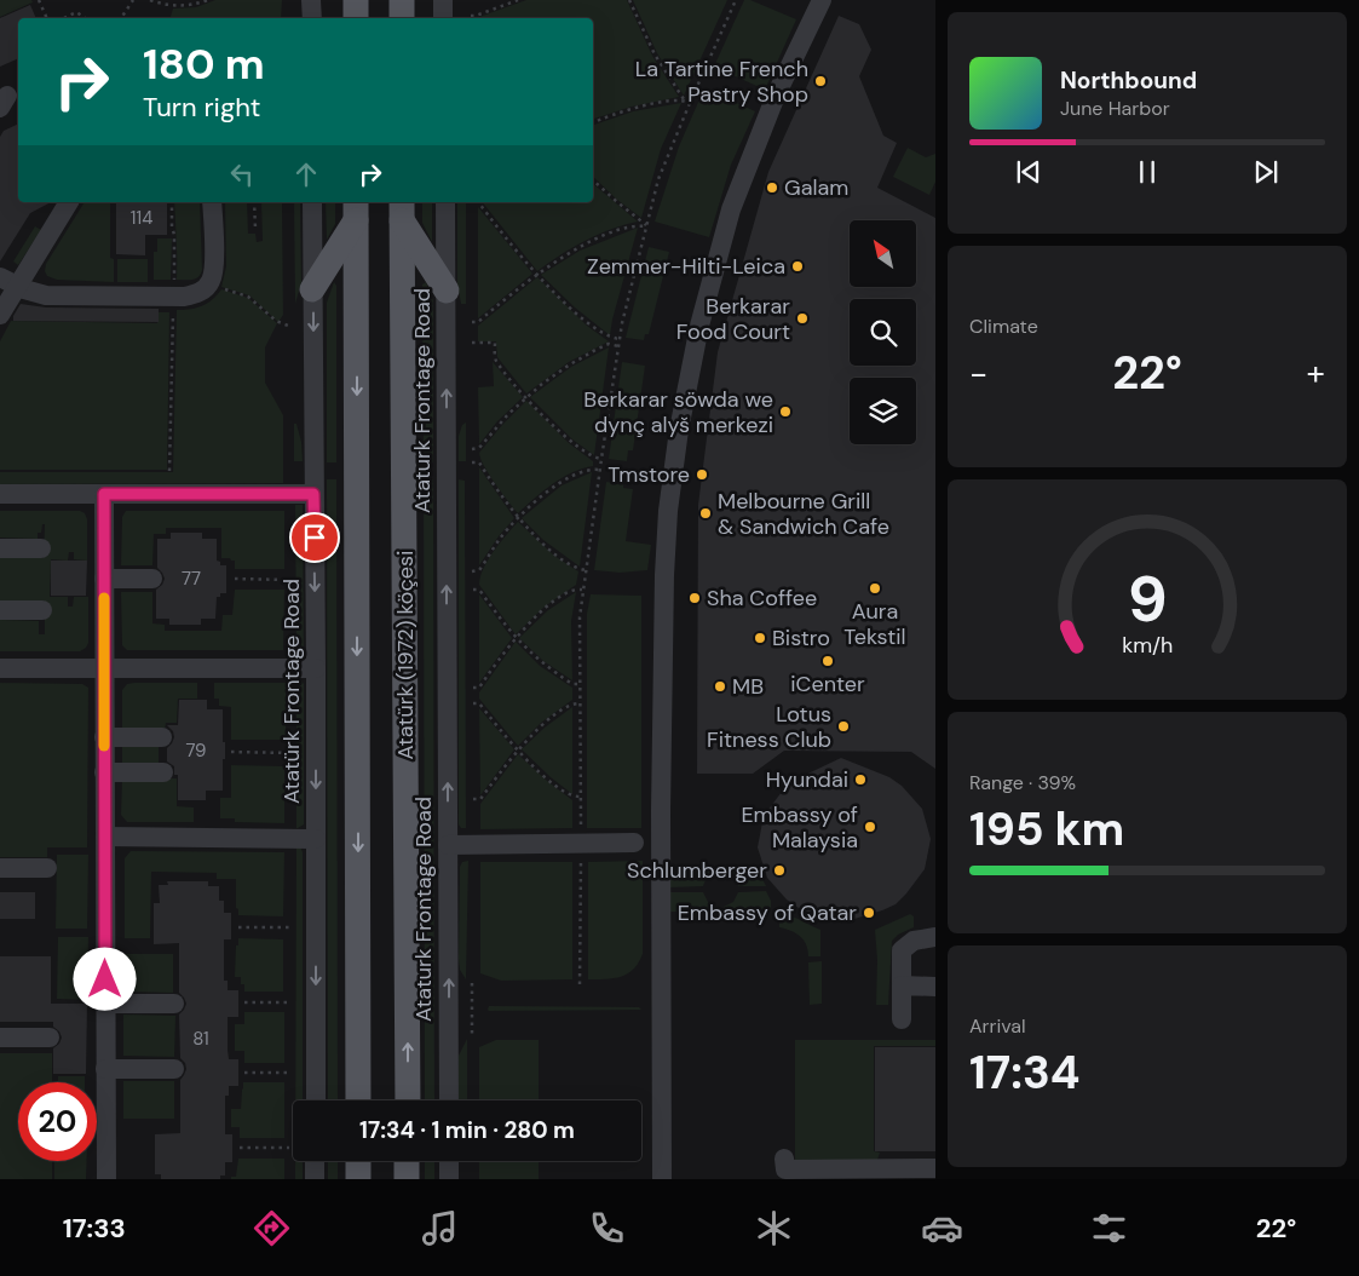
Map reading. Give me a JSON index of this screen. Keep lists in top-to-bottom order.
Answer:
{
  "streets": {
    "main road": ["Atatürk (1972) köçesi"],
    "street": ["Ataturk Frontage Road", "Atatürk Frontage Road"]
  },
  "one_way": ["Ataturk Frontage Road", "Atatürk Frontage Road"],
  "places": [
    "La Tartine French Pastry Shop",
    "Galam",
    "Zemmer-Hilti-Leica",
    "Berkarar Food Court",
    "Berkarar söwda we dynç alyš merkezi",
    "Tmstore",
    "Melbourne Grill & Sandwich Cafe",
    "Aura Tekstil",
    "Sha Coffee",
    "Bistro",
    "iCenter",
    "MB",
    "Lotus Fitness Club",
    "Hyundai",
    "Embassy of Malaysia",
    "Schlumberger",
    "Embassy of Qatar"
  ],
  "house_numbers": [
    "114",
    "77",
    "79",
    "81"
  ],
  "north": "top left",
  "page": {
    "turn": ["180 m", "Turn right"],
    "song": ["Northbound", "June Harbor"],
    "tile": [
      "Climate",
      ["Range · 39%", "195 km"],
      ["Arrival", "17:34"]
    ],
    "heat": ["−", "22°", "+"],
    "limit": "20",
    "trip": "17:34 · 1 min · 280 m",
    "tabs": ["17:33", "22°"],
    "gauge": ["9", "km/h"]
  }
}
